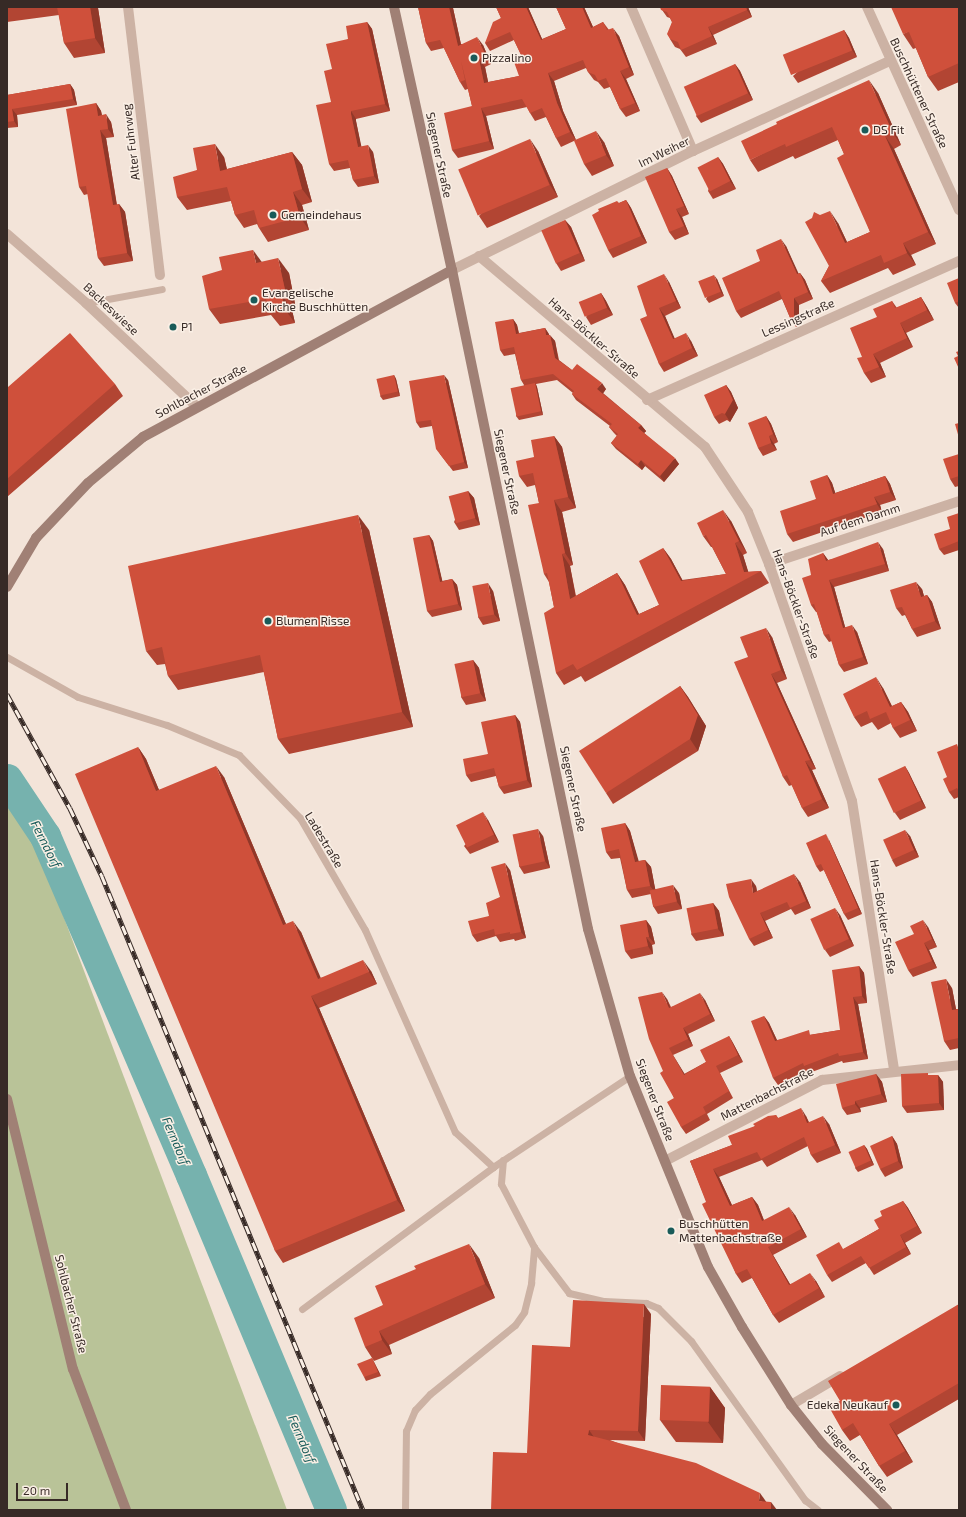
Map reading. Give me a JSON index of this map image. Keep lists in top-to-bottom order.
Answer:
{
  "streets": {
    "main road": ["Siegener Straße", "Sohlbacher Straße"],
    "street": [
      "Buschhüttener Straße",
      "Alter Fuhrweg",
      "Im Weiher",
      "Backeswiese",
      "Lessingstraße",
      "Hans-Böckler-Straße",
      "Auf dem Damm",
      "Mattenbachstraße"
    ],
    "lane": ["Ladestraße"]
  },
  "crossings": [
    ["Buschhüttener Straße", "Im Weiher"],
    ["Im Weiher", "Siegener Straße"],
    ["Im Weiher", "Hans-Böckler-Straße"],
    ["Im Weiher", "Sohlbacher Straße"],
    ["Siegener Straße", "Sohlbacher Straße"],
    ["Siegener Straße", "Mattenbachstraße"],
    ["Backeswiese", "Sohlbacher Straße"],
    ["Lessingstraße", "Hans-Böckler-Straße"],
    ["Hans-Böckler-Straße", "Auf dem Damm"],
    ["Hans-Böckler-Straße", "Mattenbachstraße"]
  ],
  "water": ["Ferndorf"],
  "places": [
    "Pizzalino",
    "DS Fit",
    "Gemeindehaus",
    "Evangelische Kirche Buschhütten",
    "P1",
    "Blumen Risse",
    "Buschhütten Mattenbachstraße",
    "Edeka Neukauf"
  ],
  "scale_bar": "20 m"
}
